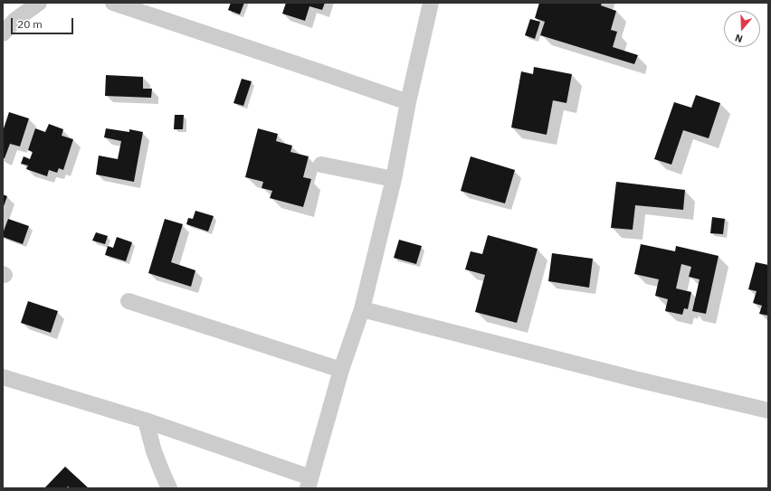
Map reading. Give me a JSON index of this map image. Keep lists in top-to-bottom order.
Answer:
{
  "scale_bar": "20 m",
  "north": "bottom"
}
